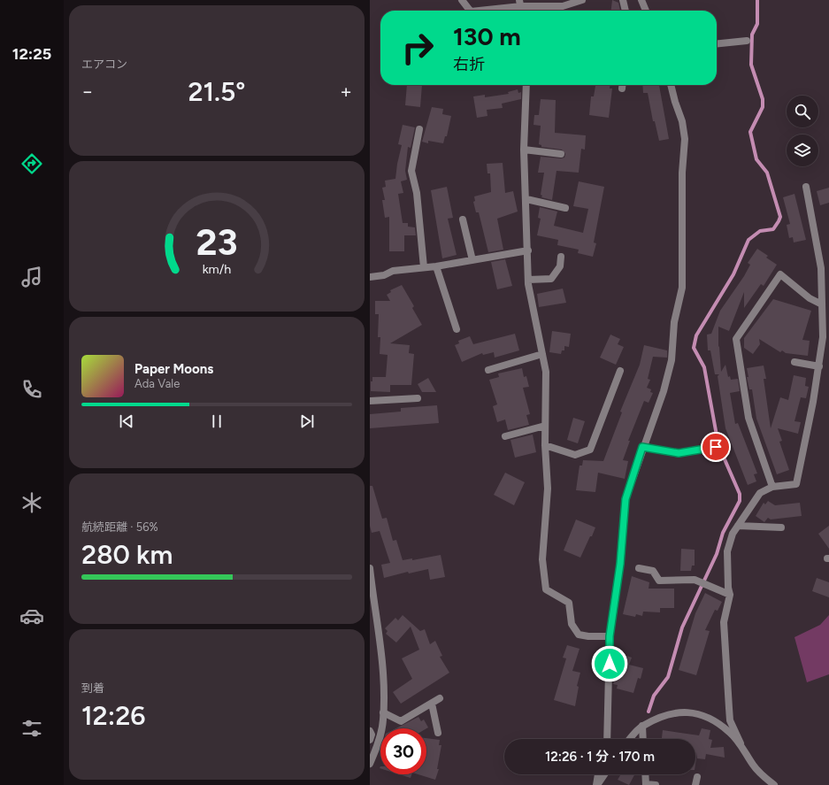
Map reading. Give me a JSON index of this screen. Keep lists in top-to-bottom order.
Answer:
{
  "page": {
    "tabs": "12:25",
    "tile": [
      "エアコン",
      ["航続距離 · 56%", "280 km"],
      ["到着", "12:26"]
    ],
    "turn": ["130 m", "右折"],
    "heat": ["−", "21.5°", "+"],
    "song": ["Paper Moons", "Ada Vale"],
    "limit": "30",
    "trip": "12:26 · 1 分 · 170 m",
    "gauge": ["23", "km/h"]
  }
}
